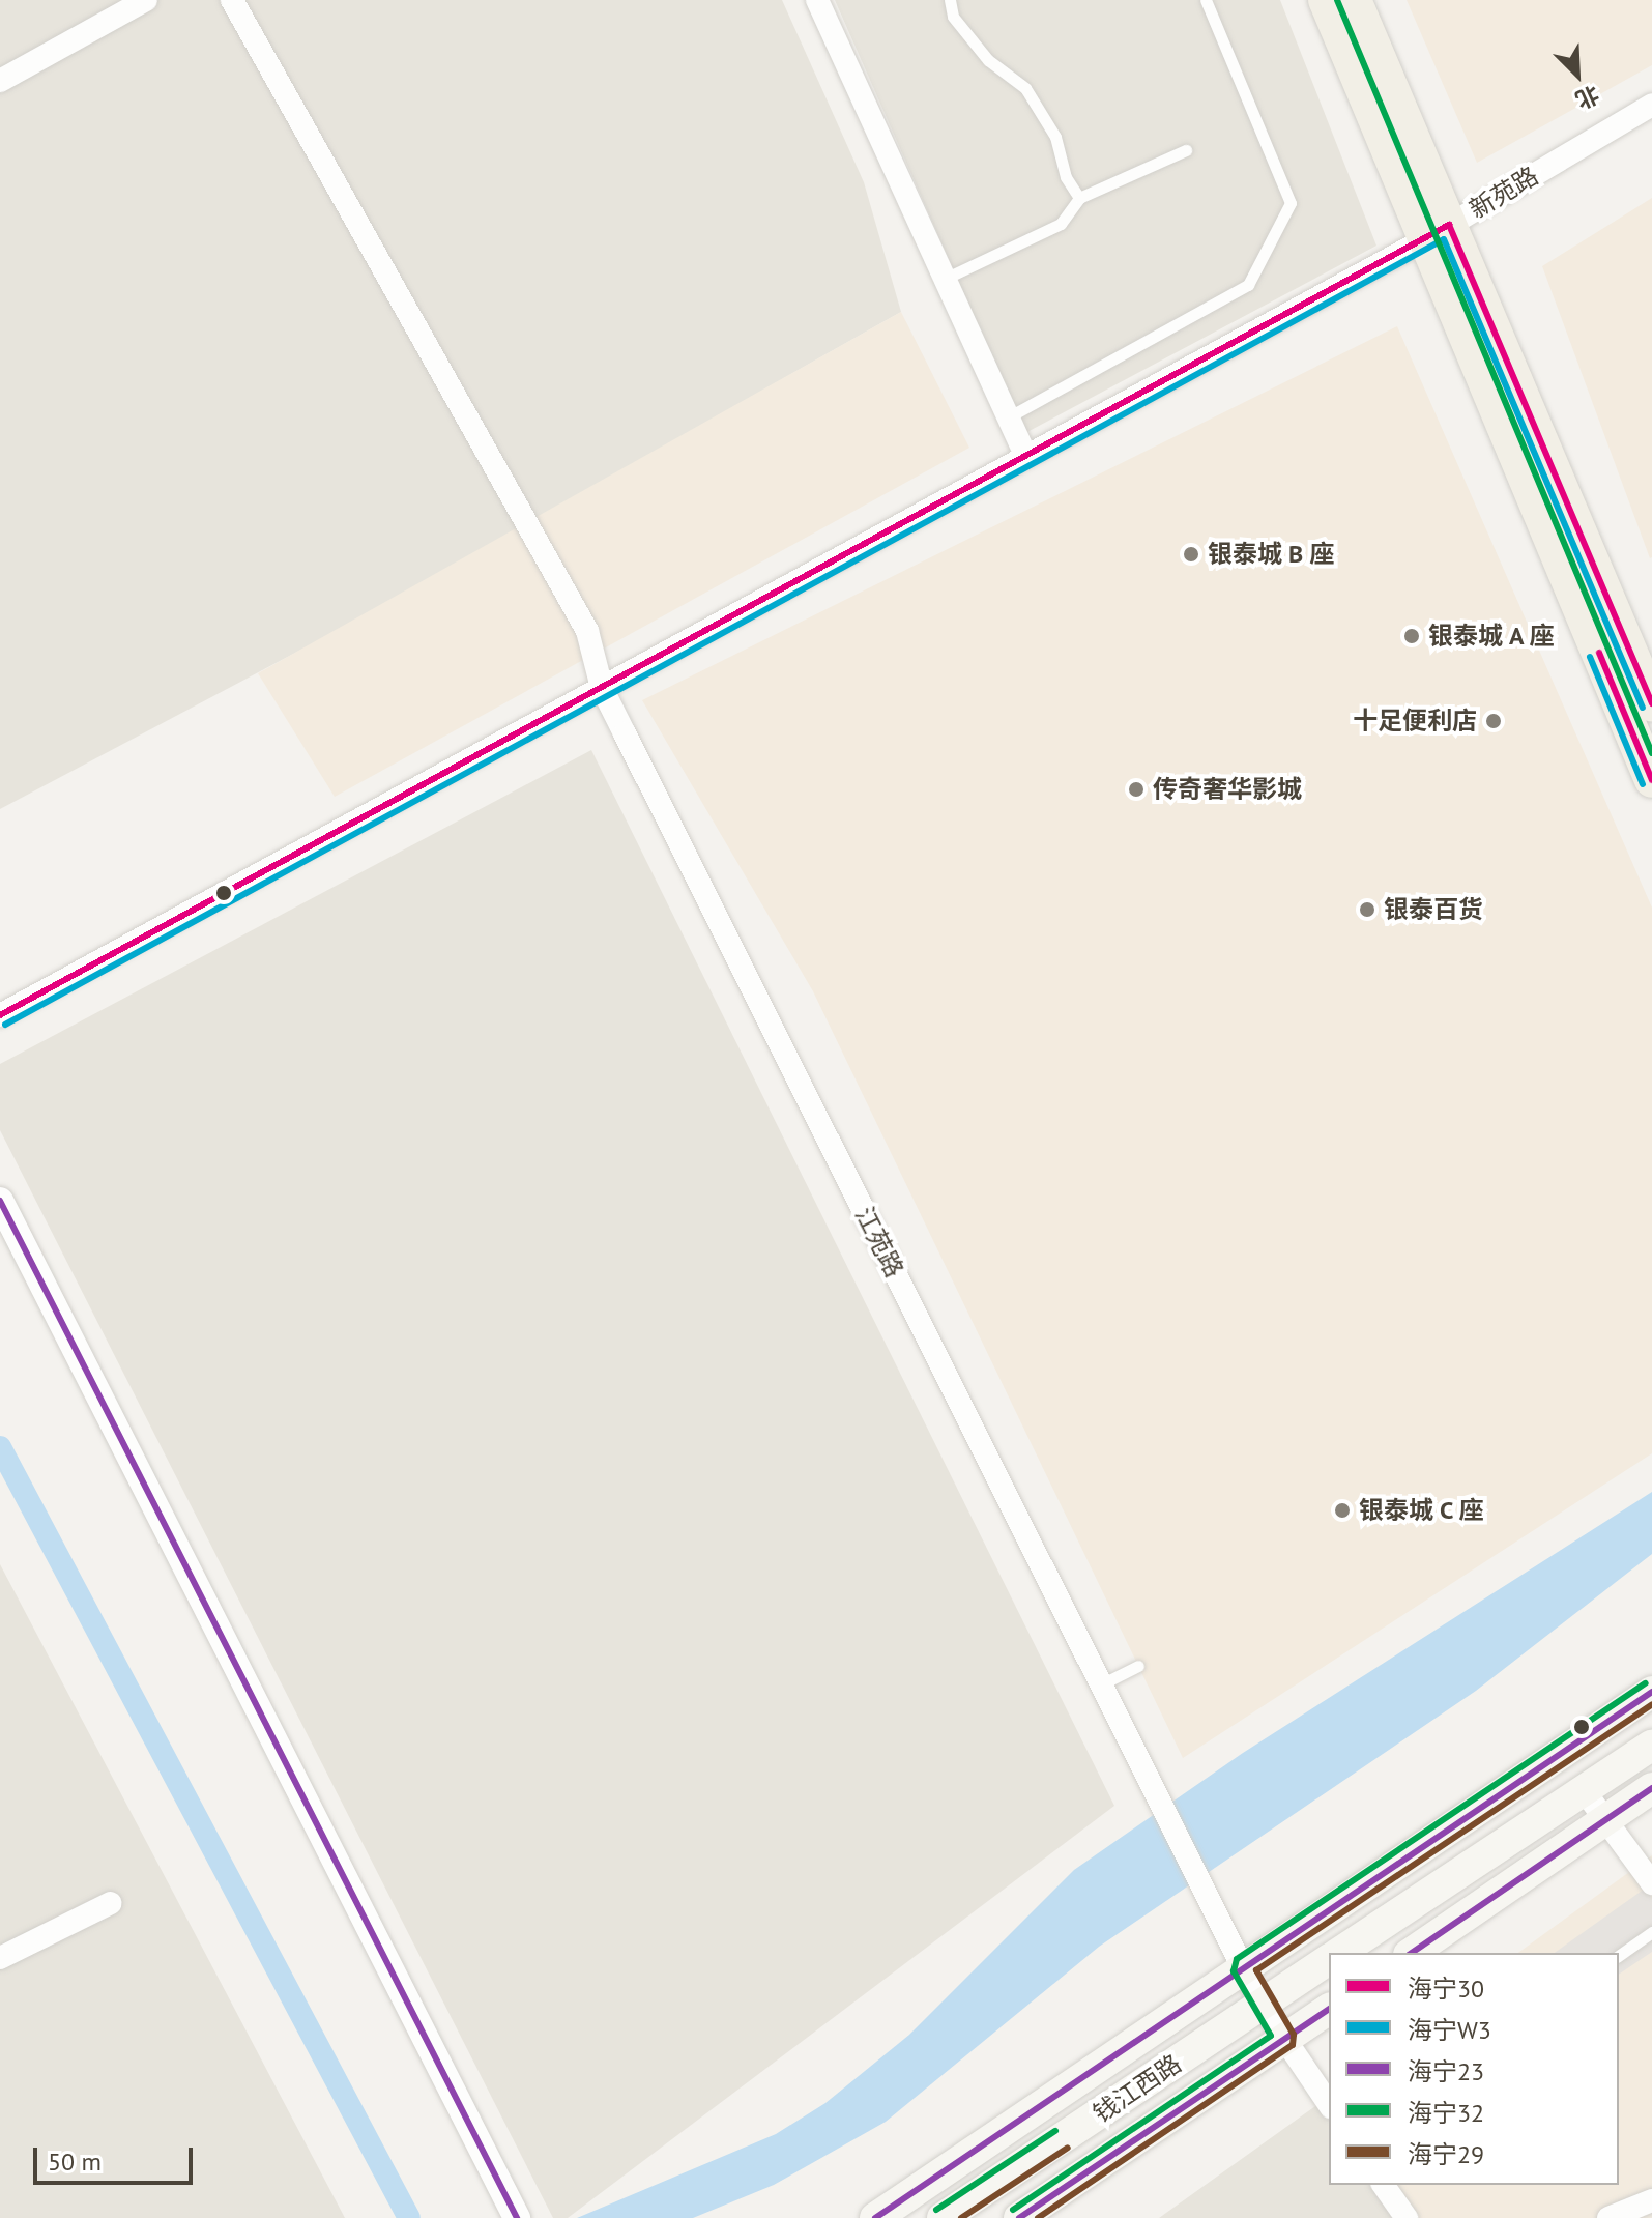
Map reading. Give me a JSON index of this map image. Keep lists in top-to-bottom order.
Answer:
{
  "streets": {
    "main road": ["钱江西路"],
    "street": ["新苑路", "江苑路"]
  },
  "crossings": [
    ["新苑路", "江苑路"],
    ["江苑路", "钱江西路"]
  ],
  "places": [
    "银泰城 B 座",
    "银泰城 A 座",
    "十足便利店",
    "传奇奢华影城",
    "银泰百货",
    "银泰城 C 座"
  ],
  "lines": [
    "transit line 海宁32",
    "transit line 海宁30",
    "transit line 海宁W3",
    "transit line 海宁23",
    "transit line 海宁29"
  ],
  "legend": [
    "海宁30",
    "海宁W3",
    "海宁23",
    "海宁32",
    "海宁29"
  ],
  "scale_bar": "50 m",
  "north": "bottom right"
}
